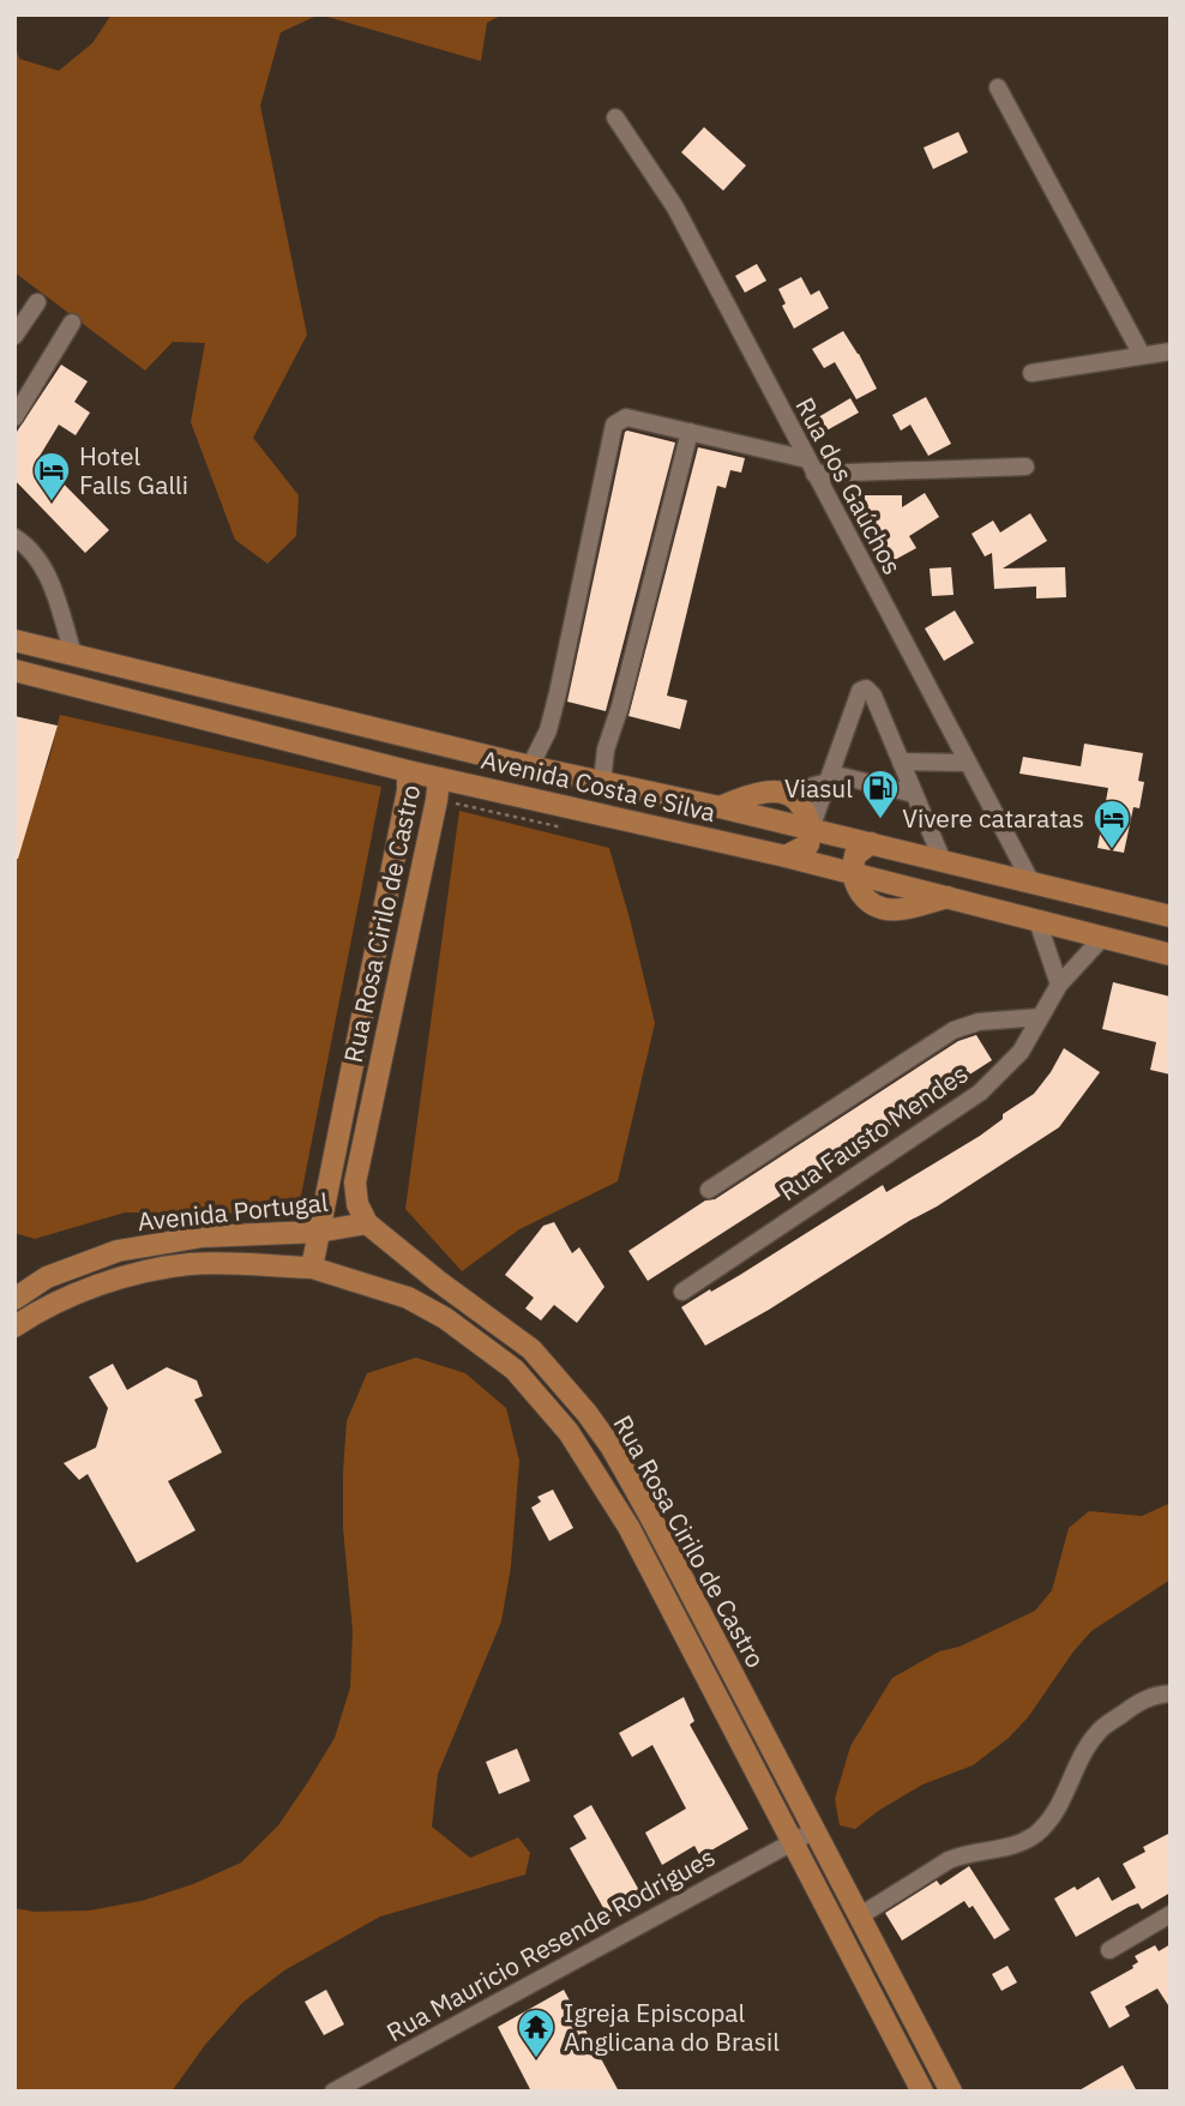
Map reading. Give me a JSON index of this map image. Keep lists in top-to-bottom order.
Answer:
{
  "streets": {
    "main road": ["Avenida Costa e Silva", "Rua Rosa Cirilo de Castro", "Avenida Portugal"],
    "street": ["Rua dos Gaúchos", "Rua Fausto Mendes", "Rua Mauricio Resende Rodrigues"]
  },
  "crossings": [
    ["Rua dos Gaúchos", "Avenida Costa e Silva"],
    ["Avenida Costa e Silva", "Rua Rosa Cirilo de Castro"],
    ["Rua Rosa Cirilo de Castro", "Avenida Portugal"],
    ["Rua Rosa Cirilo de Castro", "Rua Mauricio Resende Rodrigues"],
    ["Avenida Portugal", "Rua Mauricio Resende Rodrigues"]
  ],
  "places": {
    "hotel": ["Hotel Falls Galli", "Vivere cataratas"],
    "fuel station": ["Viasul"],
    "temple": ["Igreja Episcopal Anglicana do Brasil"]
  }
}
